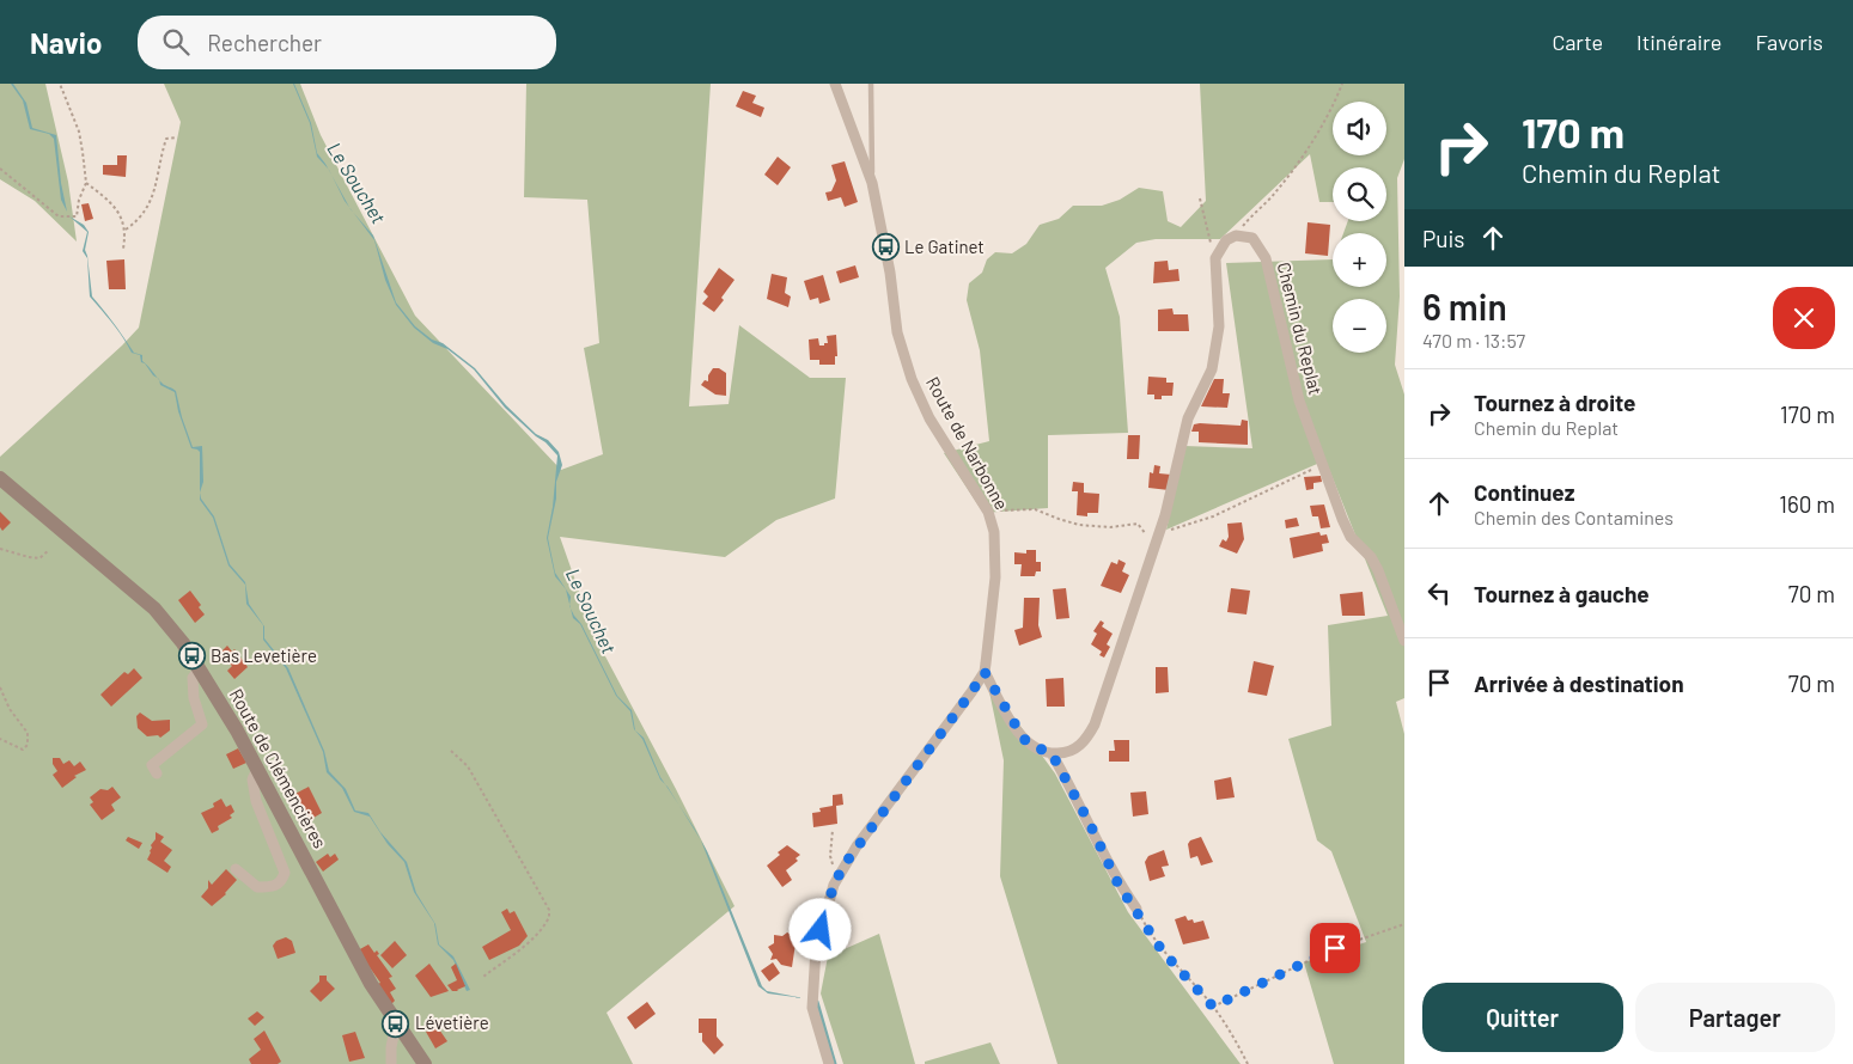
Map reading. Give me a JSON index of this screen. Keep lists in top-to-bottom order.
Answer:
{
  "streets": {
    "street": ["Chemin du Replat", "Route de Narbonne", "Route de Clémencières"]
  },
  "water": ["Le Souchet"],
  "places": {
    "bus stop": ["Le Gatinet", "Bas Levetière", "Lévetière"]
  },
  "page": {
    "header": "Navio",
    "search": "Rechercher",
    "nav": ["Carte", "Itinéraire", "Favoris"],
    "turn": ["170 m", "Chemin du Replat"],
    "map_buttons": ["+", "−"],
    "then": "Puis",
    "heading": ["6 min", "470 m · 13:57"],
    "list": [
      {
        "name": "Tournez à droite",
        "note": "Chemin du Replat",
        "value": "170 m"
      },
      {
        "name": "Continuez",
        "note": "Chemin des Contamines",
        "value": "160 m"
      },
      {
        "name": "Tournez à gauche",
        "value": "70 m"
      },
      {
        "name": "Arrivée à destination",
        "value": "70 m"
      }
    ],
    "buttons": ["Quitter", "Partager"]
  }
}
